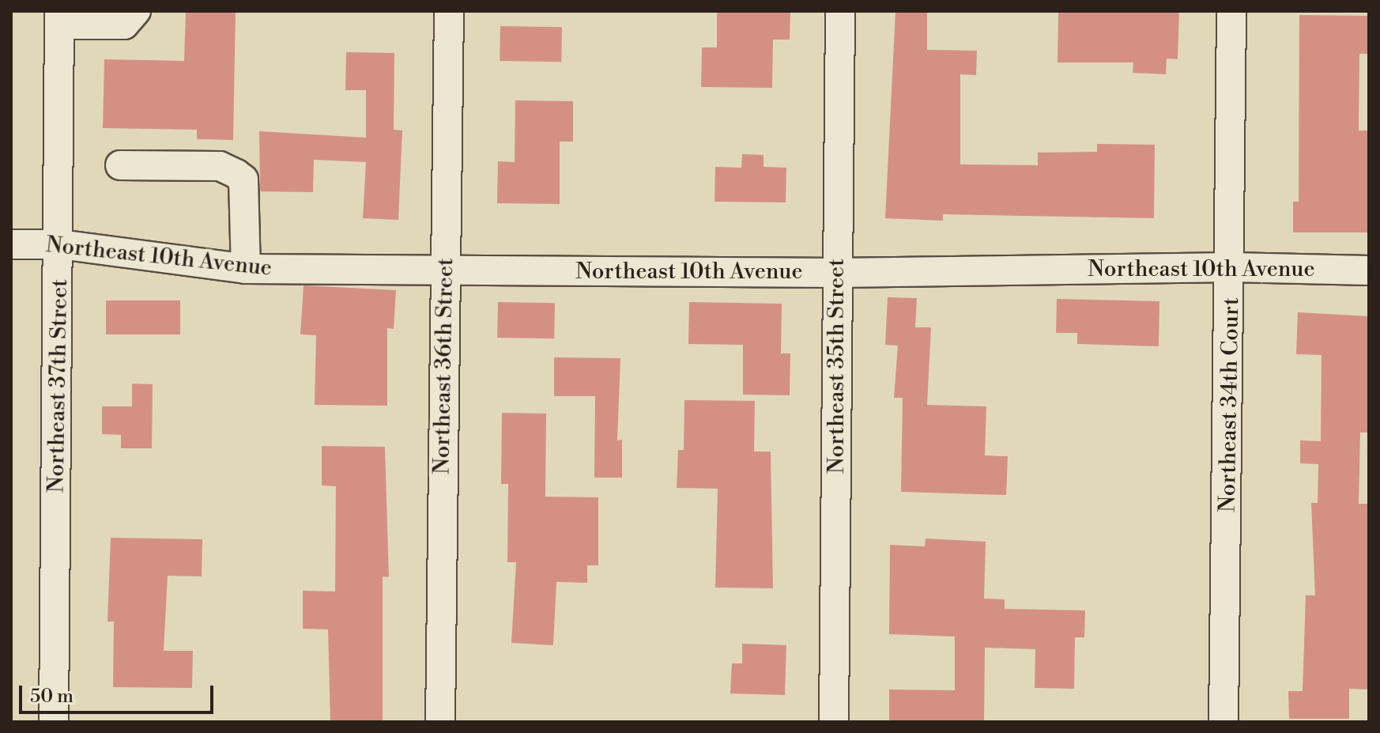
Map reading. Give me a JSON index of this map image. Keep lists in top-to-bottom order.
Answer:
{
  "streets": {
    "street": [
      "Northeast 10th Avenue",
      "Northeast 36th Street",
      "Northeast 35th Street",
      "Northeast 37th Street",
      "Northeast 34th Court"
    ]
  },
  "crossings": [
    ["Northeast 10th Avenue", "Northeast 36th Street"],
    ["Northeast 10th Avenue", "Northeast 35th Street"],
    ["Northeast 10th Avenue", "Northeast 37th Street"],
    ["Northeast 10th Avenue", "Northeast 34th Court"]
  ],
  "scale_bar": "50 m"
}
